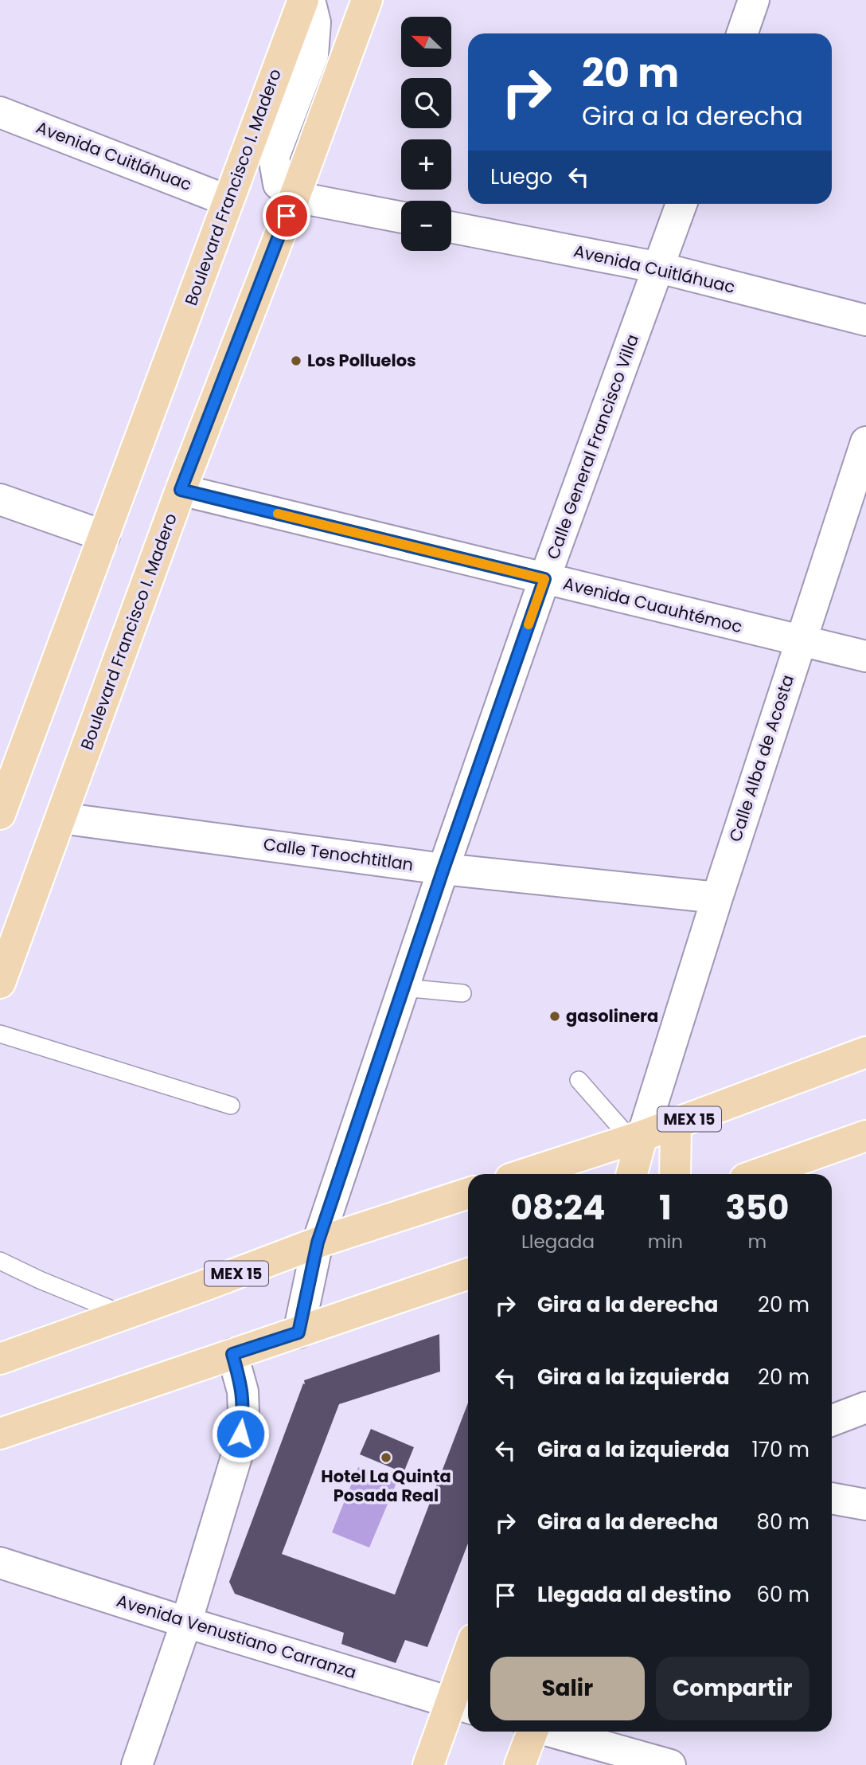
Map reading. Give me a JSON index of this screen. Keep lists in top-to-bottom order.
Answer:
{
  "streets": {
    "main road": ["Boulevard Francisco I. Madero", "MEX 15"],
    "street": [
      "Avenida Cuitláhuac",
      "Calle General Francisco Villa",
      "Avenida Cuauhtémoc",
      "Calle Alba de Acosta",
      "Calle Tenochtitlan",
      "Avenida Venustiano Carranza"
    ]
  },
  "crossings": [
    ["Avenida Cuitláhuac", "Boulevard Francisco I. Madero"],
    ["Avenida Cuitláhuac", "Calle General Francisco Villa"],
    ["Boulevard Francisco I. Madero", "Avenida Cuauhtémoc"],
    ["Boulevard Francisco I. Madero", "Calle Tenochtitlan"],
    ["Calle General Francisco Villa", "Avenida Cuauhtémoc"],
    ["Calle General Francisco Villa", "Calle Tenochtitlan"],
    ["Calle General Francisco Villa", "MEX 15"],
    ["Avenida Cuauhtémoc", "Calle Alba de Acosta"],
    ["Calle Alba de Acosta", "Calle Tenochtitlan"],
    ["Calle Alba de Acosta", "MEX 15"]
  ],
  "places": ["Los Polluelos", "gasolinera", "Hotel La Quinta Posada Real"],
  "north": "top left",
  "page": {
    "map_buttons": ["+", "−"],
    "turn": ["20 m", "Gira a la derecha"],
    "then": "Luego",
    "eta": [
      "08:24",
      "Llegada",
      "1",
      "min",
      "350",
      "m"
    ],
    "list": [
      {
        "name": "Gira a la derecha",
        "value": "20 m"
      },
      {
        "name": "Gira a la izquierda",
        "value": "20 m"
      },
      {
        "name": "Gira a la izquierda",
        "value": "170 m"
      },
      {
        "name": "Gira a la derecha",
        "value": "80 m"
      },
      {
        "name": "Llegada al destino",
        "value": "60 m"
      }
    ],
    "buttons": ["Salir", "Compartir"]
  }
}
